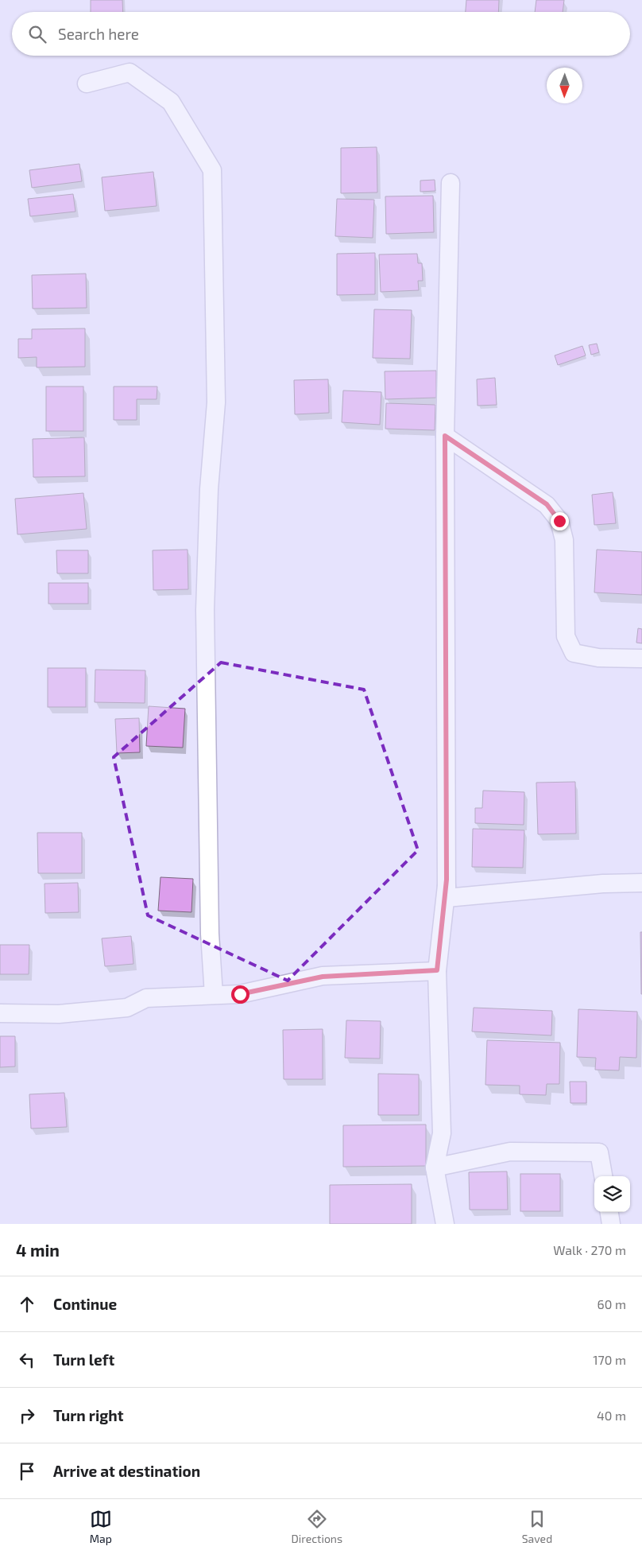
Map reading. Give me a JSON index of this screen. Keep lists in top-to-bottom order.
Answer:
{
  "north": "bottom",
  "page": {
    "search": "Search here",
    "heading": ["4 min", "Walk · 270 m"],
    "list": [
      ["Continue", "60 m"],
      ["Turn left", "170 m"],
      ["Turn right", "40 m"],
      "Arrive at destination"
    ],
    "nav": ["Map", "Directions", "Saved"]
  }
}
